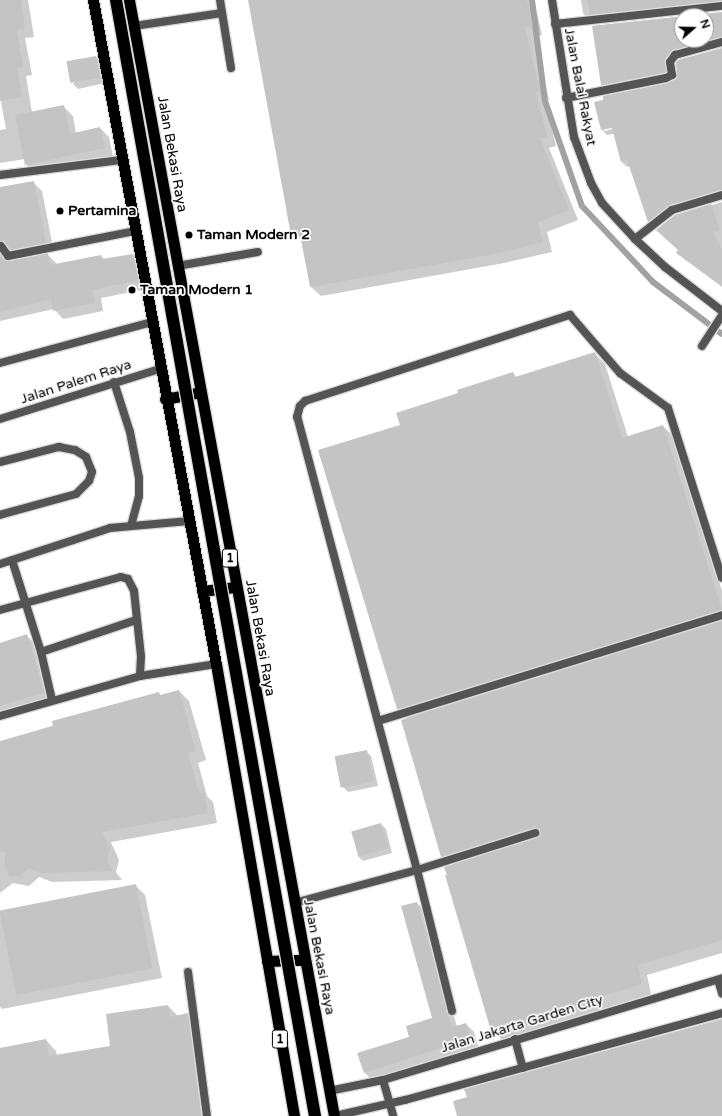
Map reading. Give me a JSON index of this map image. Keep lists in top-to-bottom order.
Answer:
{
  "streets": {
    "highway": ["Jalan Bekasi Raya", "1"],
    "street": ["Jalan Balai Rakyat", "Jalan Palem Raya", "Jalan Jakarta Garden City"]
  },
  "crossings": [
    ["Jalan Bekasi Raya", "Jalan Jakarta Garden City"],
    ["Jalan Palem Raya", "1"]
  ],
  "places": ["Pertamina", "Taman Modern 2", "Taman Modern 1"],
  "north": "right"
}
